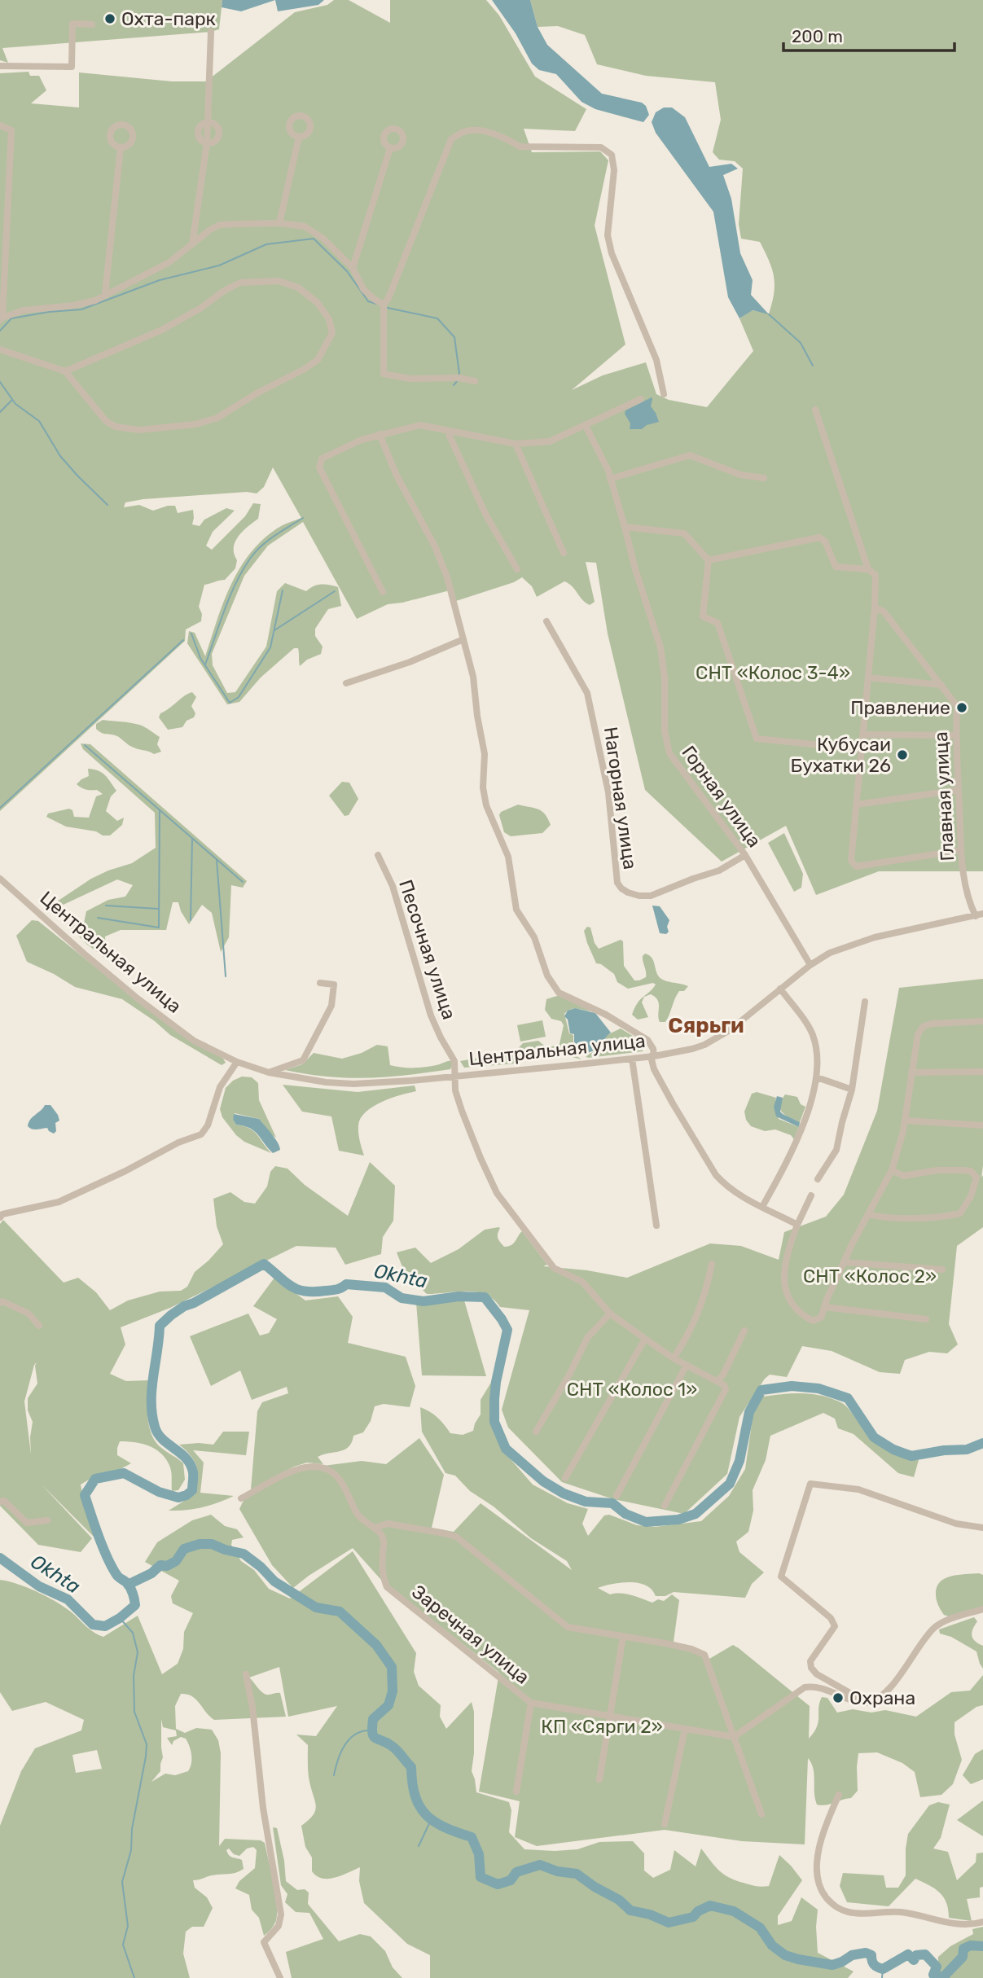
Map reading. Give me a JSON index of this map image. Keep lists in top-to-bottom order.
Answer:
{
  "streets": {
    "street": [
      "Горная улица",
      "Главная улица",
      "Нагорная улица",
      "Песочная улица",
      "Центральная улица",
      "Заречная улица"
    ]
  },
  "crossings": [
    ["Горная улица", "Нагорная улица"],
    ["Горная улица", "Центральная улица"],
    ["Главная улица", "Центральная улица"],
    ["Песочная улица", "Центральная улица"]
  ],
  "districts": ["Сярьги"],
  "water": ["Okhta"],
  "parks": [
    "СНТ «Колос 3-4»",
    "СНТ «Колос 2»",
    "СНТ «Колос 1»",
    "КП «Сярги 2»"
  ],
  "places": [
    "Охта-парк",
    "Правление",
    "Кубусаи Бухатки 26",
    "Охрана"
  ],
  "scale_bar": "200 m"
}
